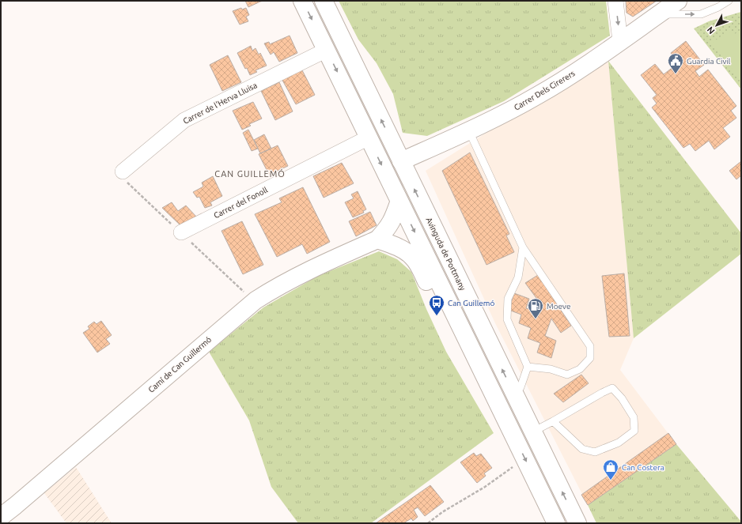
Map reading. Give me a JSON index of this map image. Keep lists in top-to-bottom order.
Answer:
{
  "streets": {
    "main road": ["Carrer Dels Cirerers", "Avinguda de Portmany", "Camí de Can Guillermó"],
    "street": ["Carrer de l'Herva Lluisa", "Carrer del Fonoll"]
  },
  "crossings": [
    ["Carrer Dels Cirerers", "Avinguda de Portmany"]
  ],
  "districts": ["CAN GUILLEMÓ"],
  "places": {
    "public building": ["Guardia Civil"],
    "bus stop": ["Can Guillemó"],
    "fuel station": ["Moeve"],
    "shop": ["Can Costera"]
  },
  "north": "bottom left"
}
